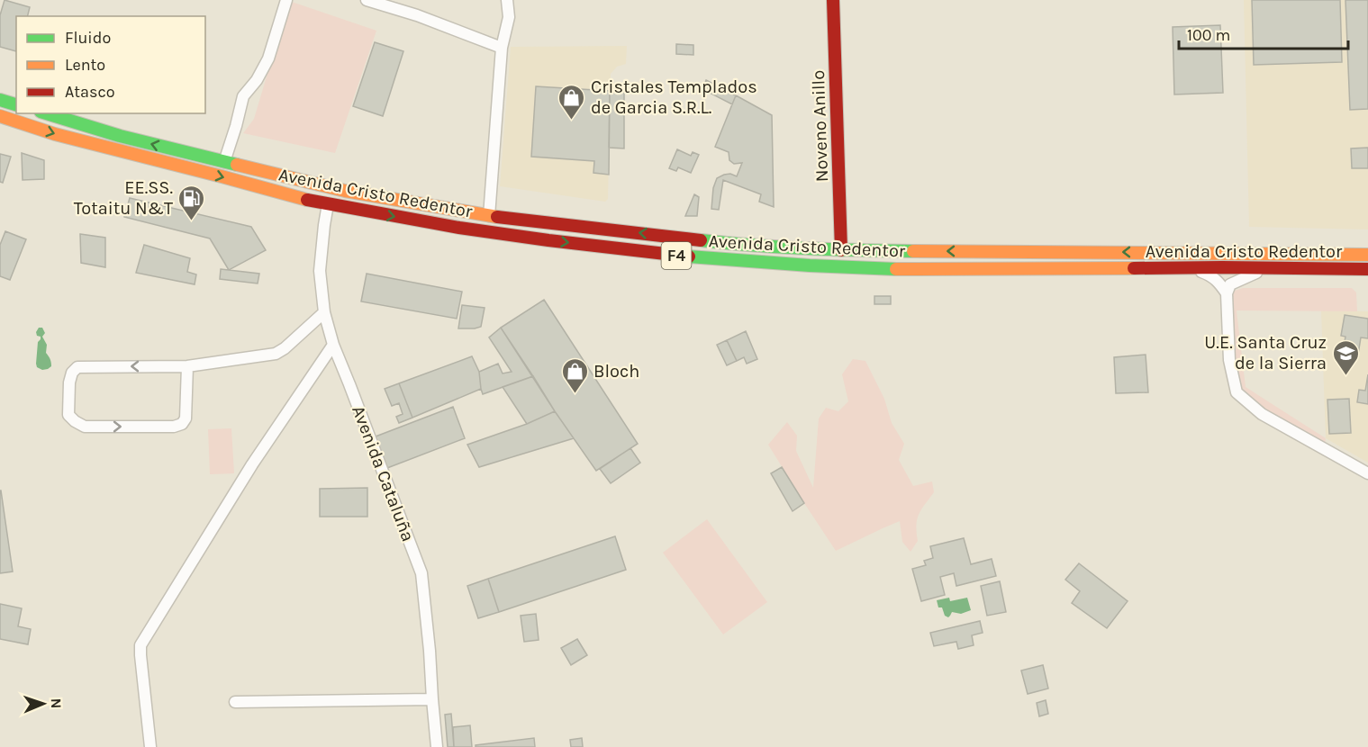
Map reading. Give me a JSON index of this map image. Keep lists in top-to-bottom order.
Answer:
{
  "streets": {
    "main road": ["Noveno Anillo", "Avenida Cristo Redentor", "F4"],
    "street": ["Avenida Cataluña"]
  },
  "crossings": [
    ["Noveno Anillo", "Avenida Cristo Redentor"],
    ["Avenida Cristo Redentor", "Avenida Cataluña"]
  ],
  "places": {
    "shop": ["Cristales Templados de Garcia S.R.L.", "Bloch"],
    "fuel station": ["EE.SS. Totaitu N&T"],
    "school or university": ["U.E. Santa Cruz de la Sierra"]
  },
  "legend": ["Fluido", "Lento", "Atasco"],
  "scale_bar": "100 m",
  "north": "right"
}
